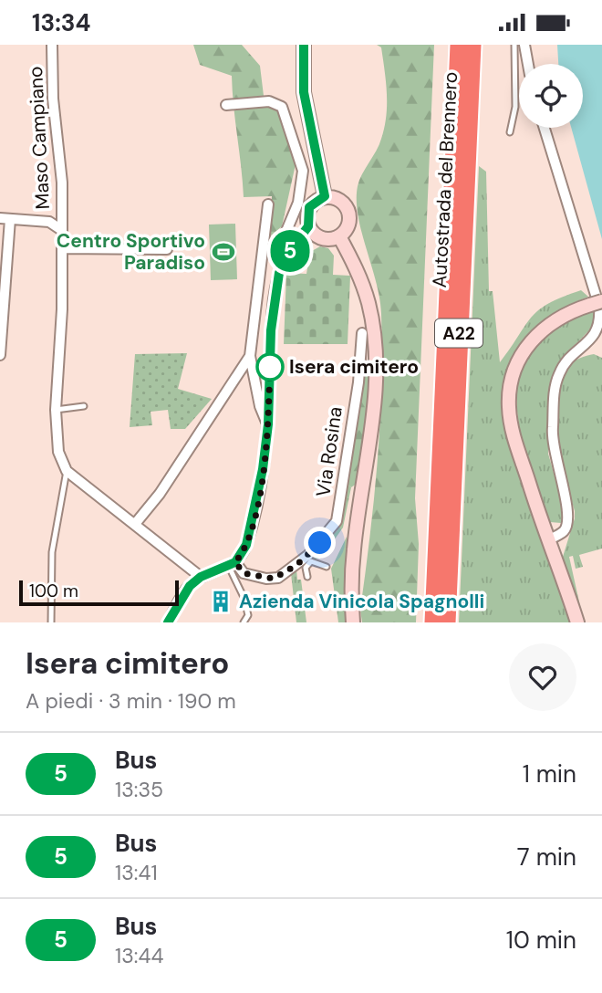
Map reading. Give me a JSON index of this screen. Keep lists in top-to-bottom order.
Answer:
{
  "streets": {
    "highway": ["Autostrada del Brennero", "A22"],
    "street": ["Maso Campiano", "Via Rosina"]
  },
  "places": {
    "sports": ["Centro Sportivo Paradiso"],
    "other": ["Isera cimitero"],
    "building": ["Azienda Vinicola Spagnolli"]
  },
  "lines": ["bus line 5"],
  "scale_bar": "100 m",
  "page": {
    "status": "13:34",
    "on_map": "5",
    "scale": "100 m",
    "heading": ["Isera cimitero", "A piedi · 3 min · 190 m"],
    "list": [
      {
        "mark": "5",
        "name": "Bus",
        "note": "13:35",
        "value": "1 min"
      },
      {
        "mark": "5",
        "name": "Bus",
        "note": "13:41",
        "value": "7 min"
      },
      {
        "mark": "5",
        "name": "Bus",
        "note": "13:44",
        "value": "10 min"
      }
    ]
  }
}
